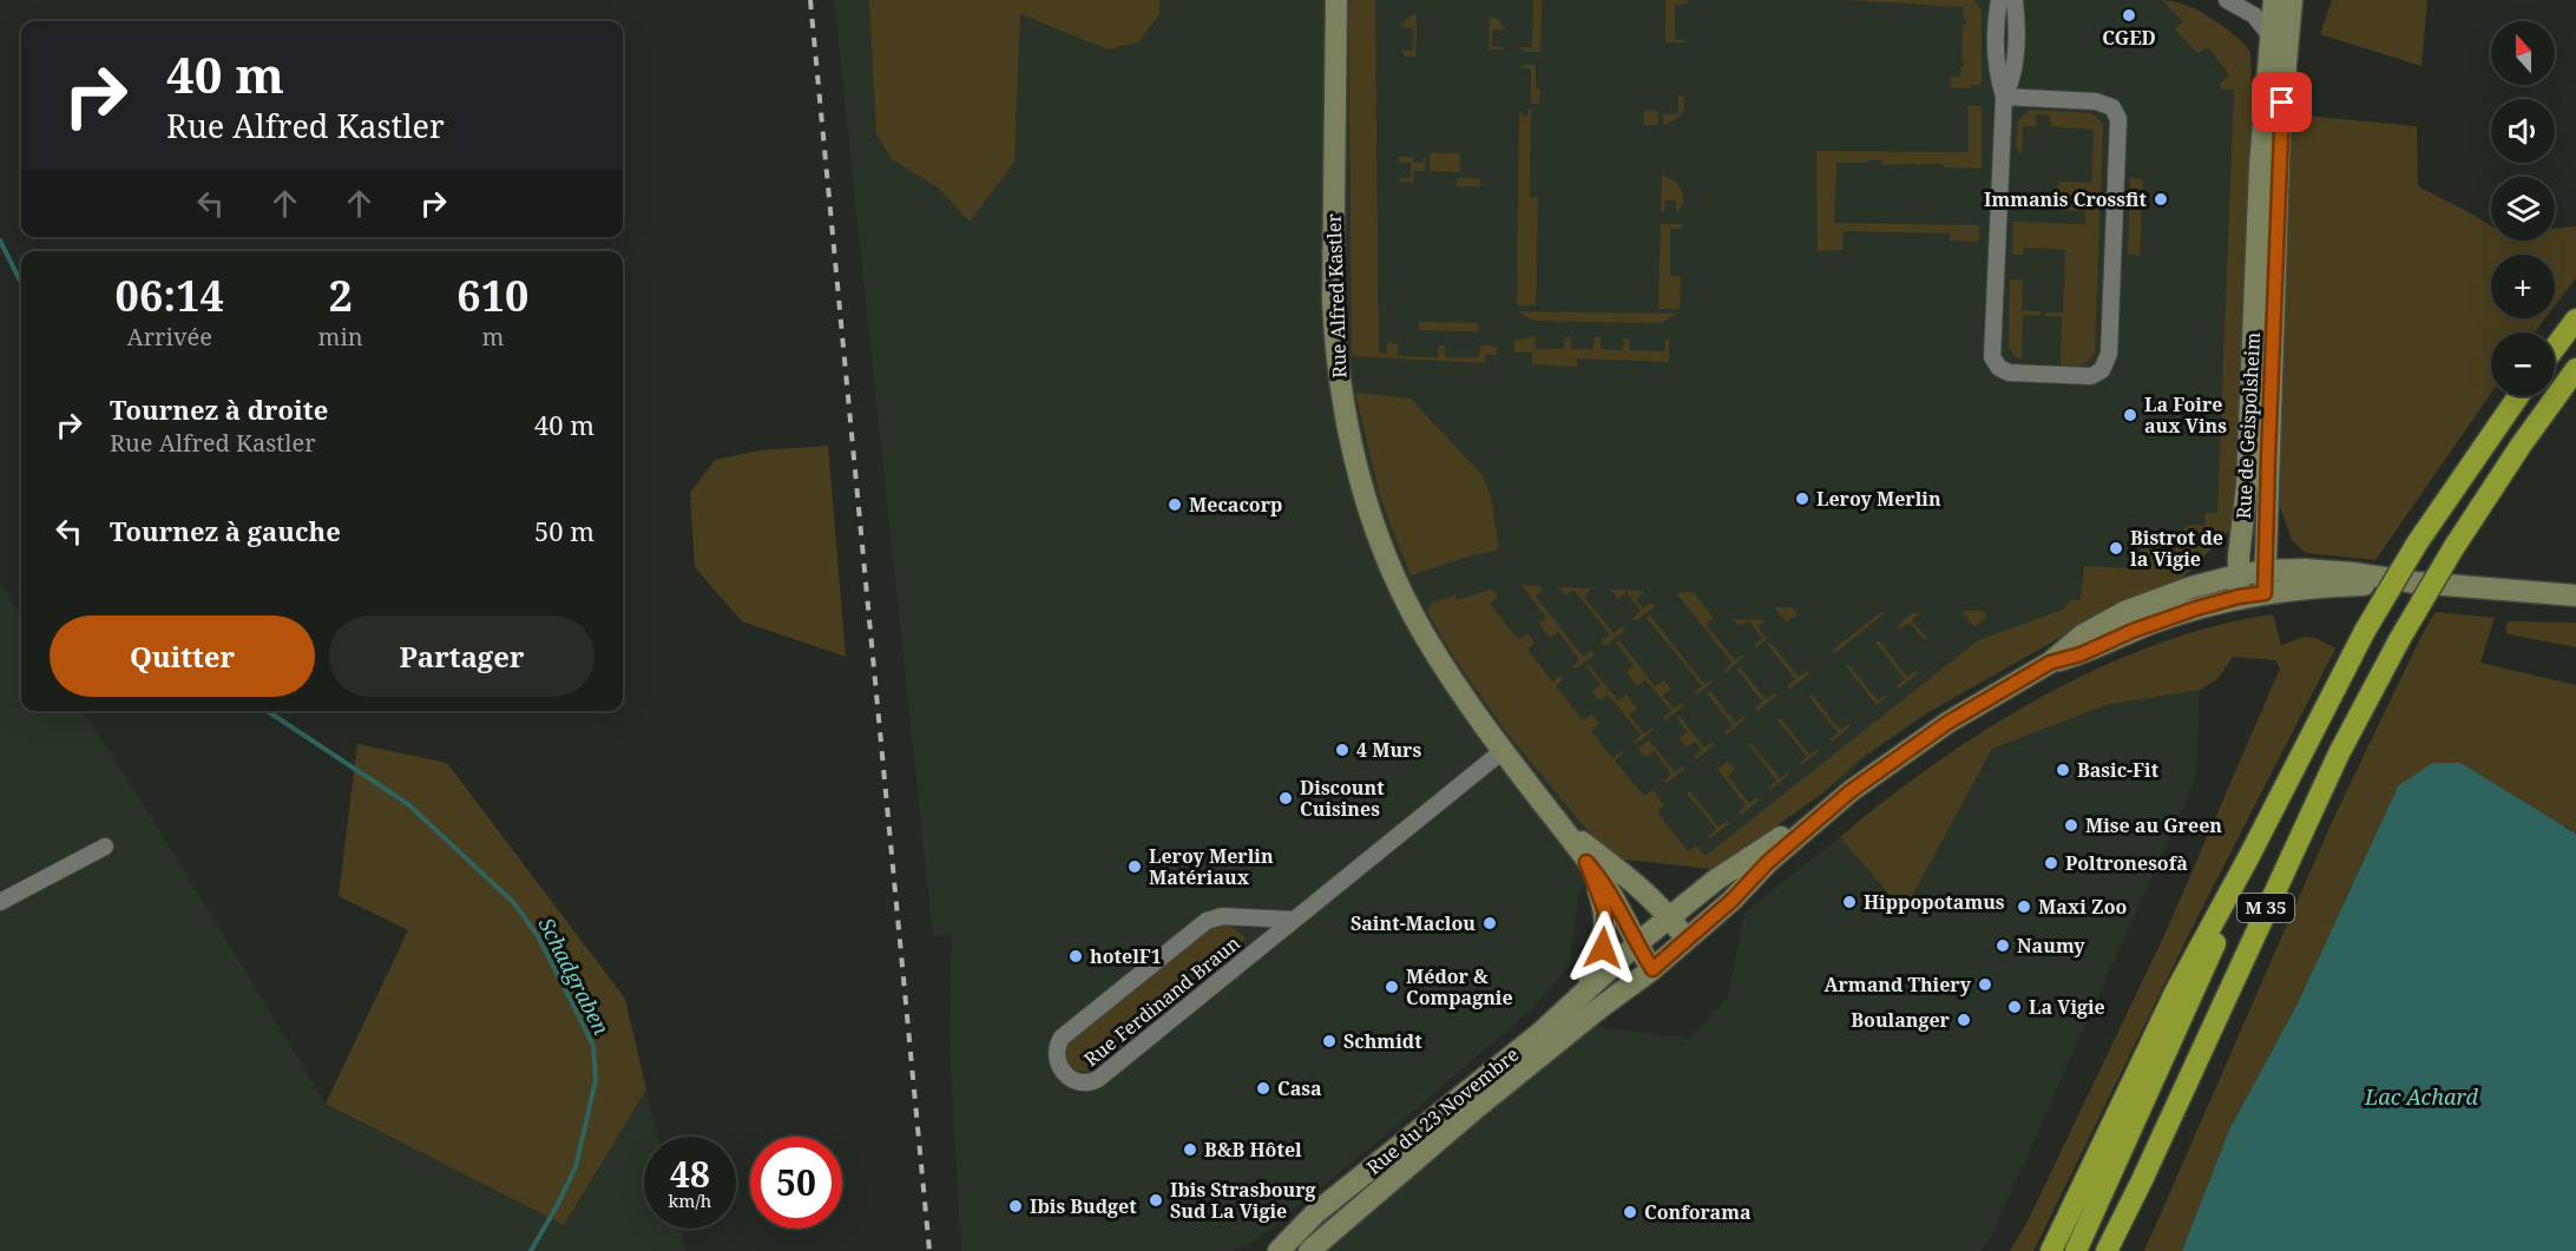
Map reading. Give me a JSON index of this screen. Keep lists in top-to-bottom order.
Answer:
{
  "streets": {
    "highway": ["M 35"],
    "main road": ["Rue Alfred Kastler", "Rue de Geispolsheim", "Rue du 23 Novembre"],
    "street": ["Rue Ferdinand Braun"]
  },
  "crossings": [
    ["Rue Alfred Kastler", "Rue Ferdinand Braun"],
    ["Rue Alfred Kastler", "Rue du 23 Novembre"]
  ],
  "water": ["Schadgraben", "Lac Achard"],
  "places": [
    "CGED",
    "Immanis Crossfit",
    "La Foire aux Vins",
    "Leroy Merlin",
    "Mecacorp",
    "Bistrot de la Vigie",
    "4 Murs",
    "Basic-Fit",
    "Discount Cuisines",
    "Mise au Green",
    "Poltronesofà",
    "Leroy Merlin Matériaux",
    "Hippopotamus",
    "Maxi Zoo",
    "Saint-Maclou",
    "Naumy",
    "hotelF1",
    "Armand Thiery",
    "Médor & Compagnie",
    "La Vigie",
    "Boulanger",
    "Schmidt",
    "Casa",
    "B&B Hôtel",
    "Ibis Strasbourg Sud La Vigie",
    "Ibis Budget",
    "Conforama"
  ],
  "north": "top",
  "page": {
    "map_buttons": ["+", "−"],
    "turn": ["40 m", "Rue Alfred Kastler"],
    "eta": [
      "06:14",
      "Arrivée",
      "2",
      "min",
      "610",
      "m"
    ],
    "list": [
      {
        "name": "Tournez à droite",
        "note": "Rue Alfred Kastler",
        "value": "40 m"
      },
      {
        "name": "Tournez à gauche",
        "value": "50 m"
      }
    ],
    "buttons": ["Quitter", "Partager"],
    "speed": "48 km/h",
    "limit": "50"
  }
}
